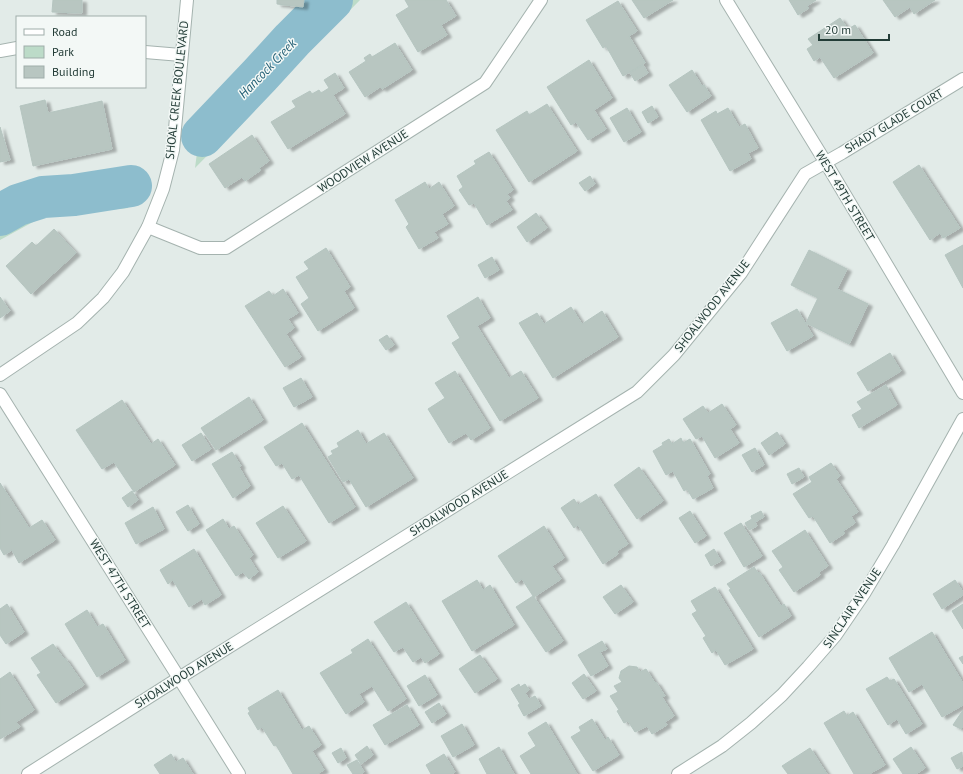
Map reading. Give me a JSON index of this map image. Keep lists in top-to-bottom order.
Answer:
{
  "streets": {
    "street": [
      "SHOAL CREEK BOULEVARD",
      "SHADY GLADE COURT",
      "WOODVIEW AVENUE",
      "WEST 49TH STREET",
      "SHOALWOOD AVENUE",
      "WEST 47TH STREET",
      "SINCLAIR AVENUE"
    ]
  },
  "crossings": [
    ["SHOAL CREEK BOULEVARD", "WOODVIEW AVENUE"],
    ["SHADY GLADE COURT", "WEST 49TH STREET"],
    ["SHADY GLADE COURT", "SHOALWOOD AVENUE"],
    ["WEST 49TH STREET", "SHOALWOOD AVENUE"],
    ["SHOALWOOD AVENUE", "WEST 47TH STREET"]
  ],
  "water": ["Hancock Creek"],
  "legend": ["Road", "Park", "Building"],
  "scale_bar": "20 m"
}
